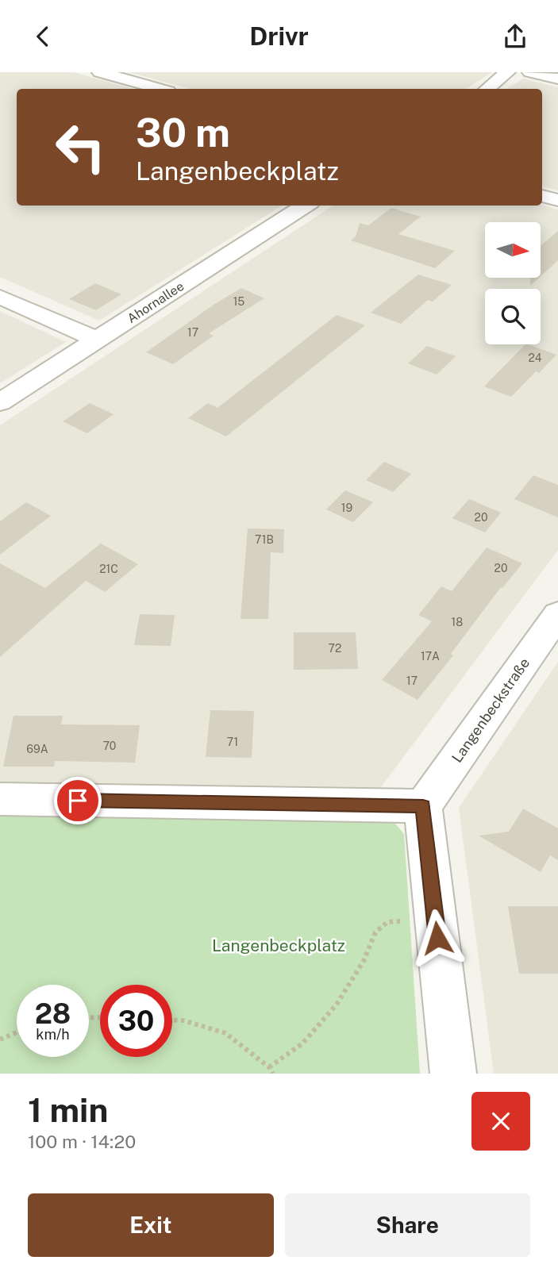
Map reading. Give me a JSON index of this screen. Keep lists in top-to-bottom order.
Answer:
{
  "streets": {
    "street": ["Ahornallee", "Langenbeckstraße"]
  },
  "parks": ["Langenbeckplatz"],
  "house_numbers": [
    "15",
    "17",
    "24",
    "19",
    "20",
    "71B",
    "20",
    "21C",
    "18",
    "72",
    "17A",
    "17",
    "71",
    "70",
    "69A"
  ],
  "north": "right",
  "page": {
    "header": "Drivr",
    "turn": ["30 m", "Langenbeckplatz"],
    "speed": "28 km/h",
    "limit": "30",
    "heading": ["1 min", "100 m · 14:20"],
    "buttons": ["Exit", "Share"]
  }
}
